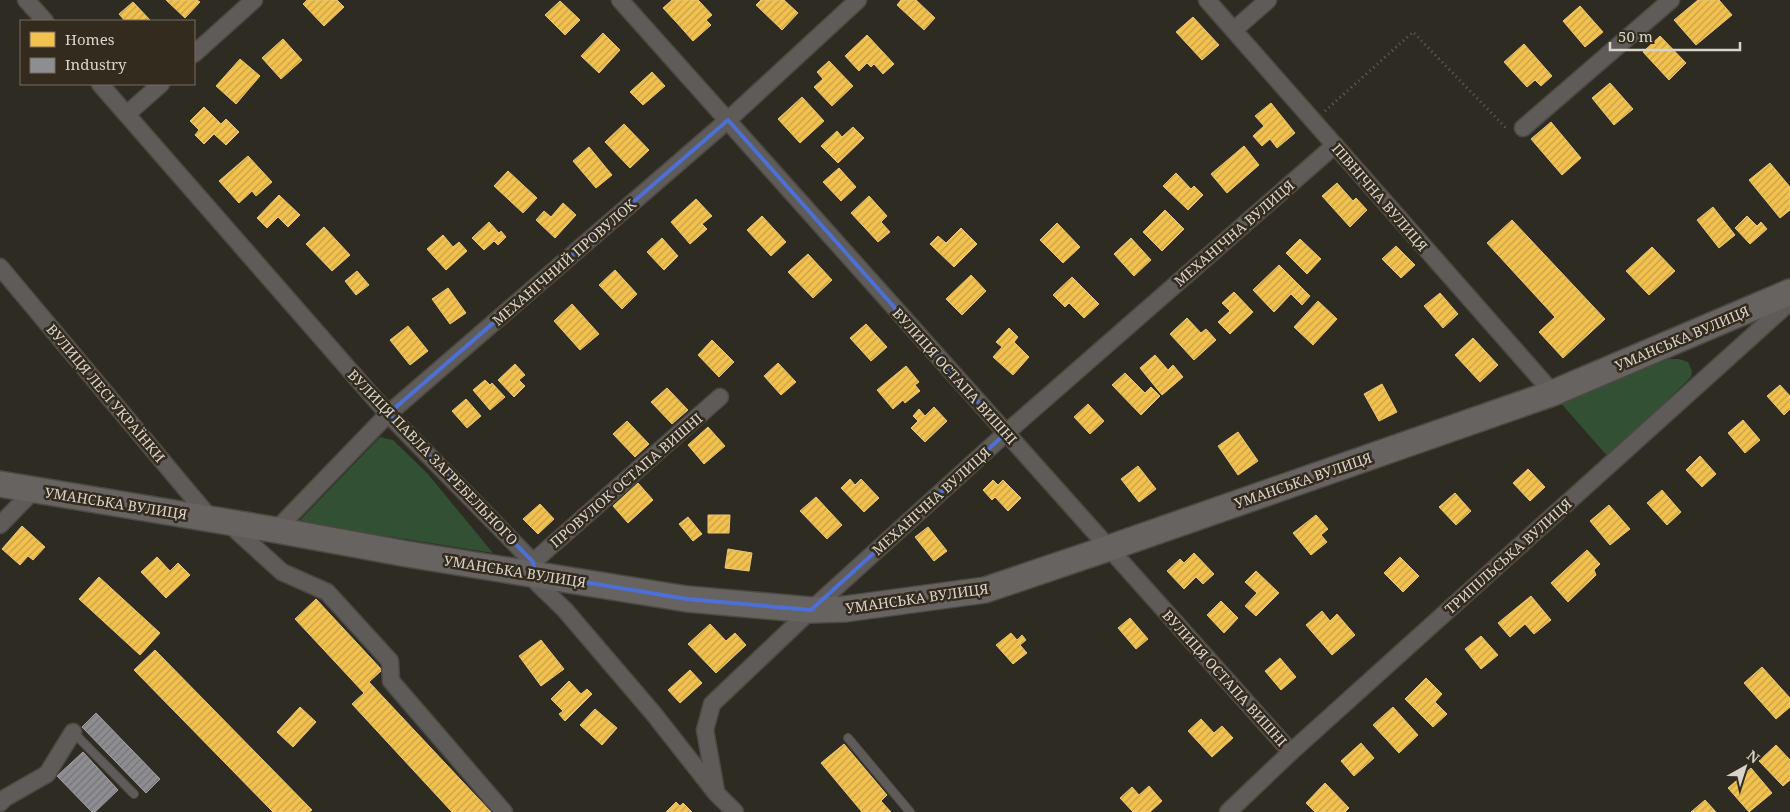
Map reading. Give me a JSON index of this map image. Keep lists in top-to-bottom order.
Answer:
{
  "streets": {
    "main road": ["УМАНСЬКА ВУЛИЦЯ"],
    "street": [
      "ПІВНІЧНА ВУЛИЦЯ",
      "МЕХАНІЧНА ВУЛИЦЯ",
      "МЕХАНІЧНИЙ ПРОВУЛОК",
      "ВУЛИЦЯ ОСТАПА ВИШНІ",
      "ВУЛИЦЯ ЛЕСІ УКРАЇНКИ",
      "ВУЛИЦЯ ПАВЛА ЗАГРЕБЕЛЬНОГО",
      "ПРОВУЛОК ОСТАПА ВИШНІ",
      "ТРИПІЛЬСЬКА ВУЛИЦЯ"
    ]
  },
  "crossings": [
    ["ПІВНІЧНА ВУЛИЦЯ", "МЕХАНІЧНА ВУЛИЦЯ"],
    ["ПІВНІЧНА ВУЛИЦЯ", "УМАНСЬКА ВУЛИЦЯ"],
    ["МЕХАНІЧНА ВУЛИЦЯ", "УМАНСЬКА ВУЛИЦЯ"],
    ["МЕХАНІЧНА ВУЛИЦЯ", "ВУЛИЦЯ ОСТАПА ВИШНІ"],
    ["МЕХАНІЧНА ВУЛИЦЯ", "ВУЛИЦЯ ПАВЛА ЗАГРЕБЕЛЬНОГО"],
    ["МЕХАНІЧНИЙ ПРОВУЛОК", "УМАНСЬКА ВУЛИЦЯ"],
    ["МЕХАНІЧНИЙ ПРОВУЛОК", "ВУЛИЦЯ ОСТАПА ВИШНІ"],
    ["МЕХАНІЧНИЙ ПРОВУЛОК", "ВУЛИЦЯ ПАВЛА ЗАГРЕБЕЛЬНОГО"],
    ["УМАНСЬКА ВУЛИЦЯ", "ВУЛИЦЯ ОСТАПА ВИШНІ"],
    ["УМАНСЬКА ВУЛИЦЯ", "ВУЛИЦЯ ЛЕСІ УКРАЇНКИ"],
    ["УМАНСЬКА ВУЛИЦЯ", "ВУЛИЦЯ ПАВЛА ЗАГРЕБЕЛЬНОГО"],
    ["УМАНСЬКА ВУЛИЦЯ", "ПРОВУЛОК ОСТАПА ВИШНІ"],
    ["ВУЛИЦЯ ОСТАПА ВИШНІ", "ТРИПІЛЬСЬКА ВУЛИЦЯ"],
    ["ВУЛИЦЯ ПАВЛА ЗАГРЕБЕЛЬНОГО", "ПРОВУЛОК ОСТАПА ВИШНІ"]
  ],
  "legend": ["Homes", "Industry"],
  "scale_bar": "50 m",
  "north": "top right"
}
